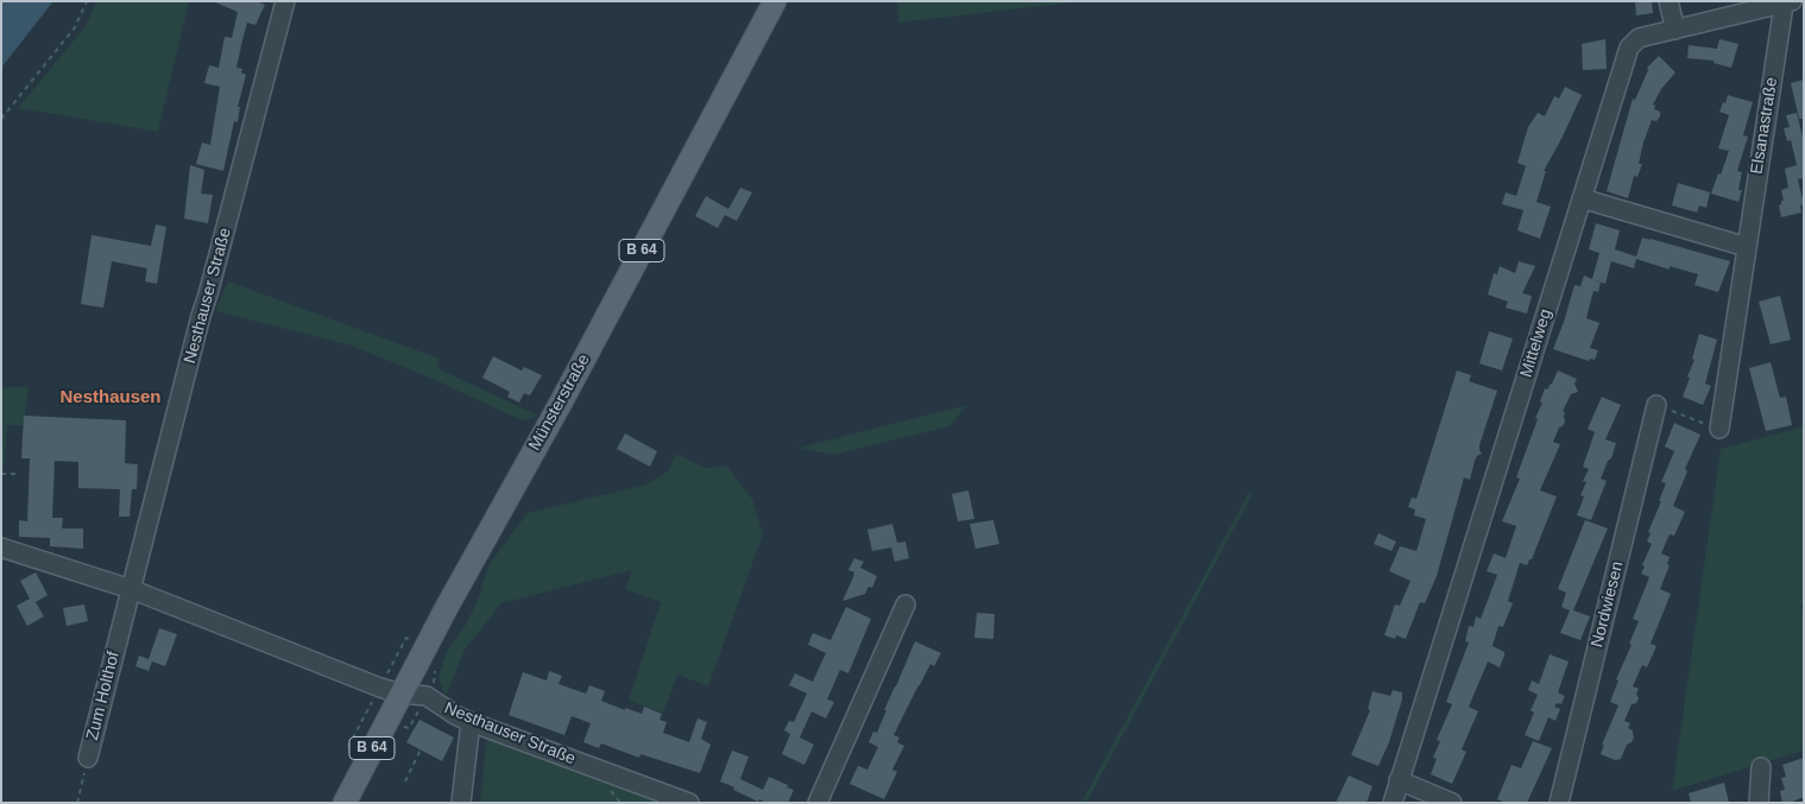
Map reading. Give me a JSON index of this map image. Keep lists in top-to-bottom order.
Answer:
{
  "streets": {
    "main road": ["B 64", "Münsterstraße"],
    "street": [
      "Elsanastraße",
      "Nesthauser Straße",
      "Mittelweg",
      "Nordwiesen",
      "Zum Holthof"
    ]
  },
  "crossings": [
    ["Elsanastraße", "Mittelweg"],
    ["Nesthauser Straße", "Münsterstraße"],
    ["Nesthauser Straße", "Zum Holthof"]
  ],
  "districts": ["Nesthausen"]
}
